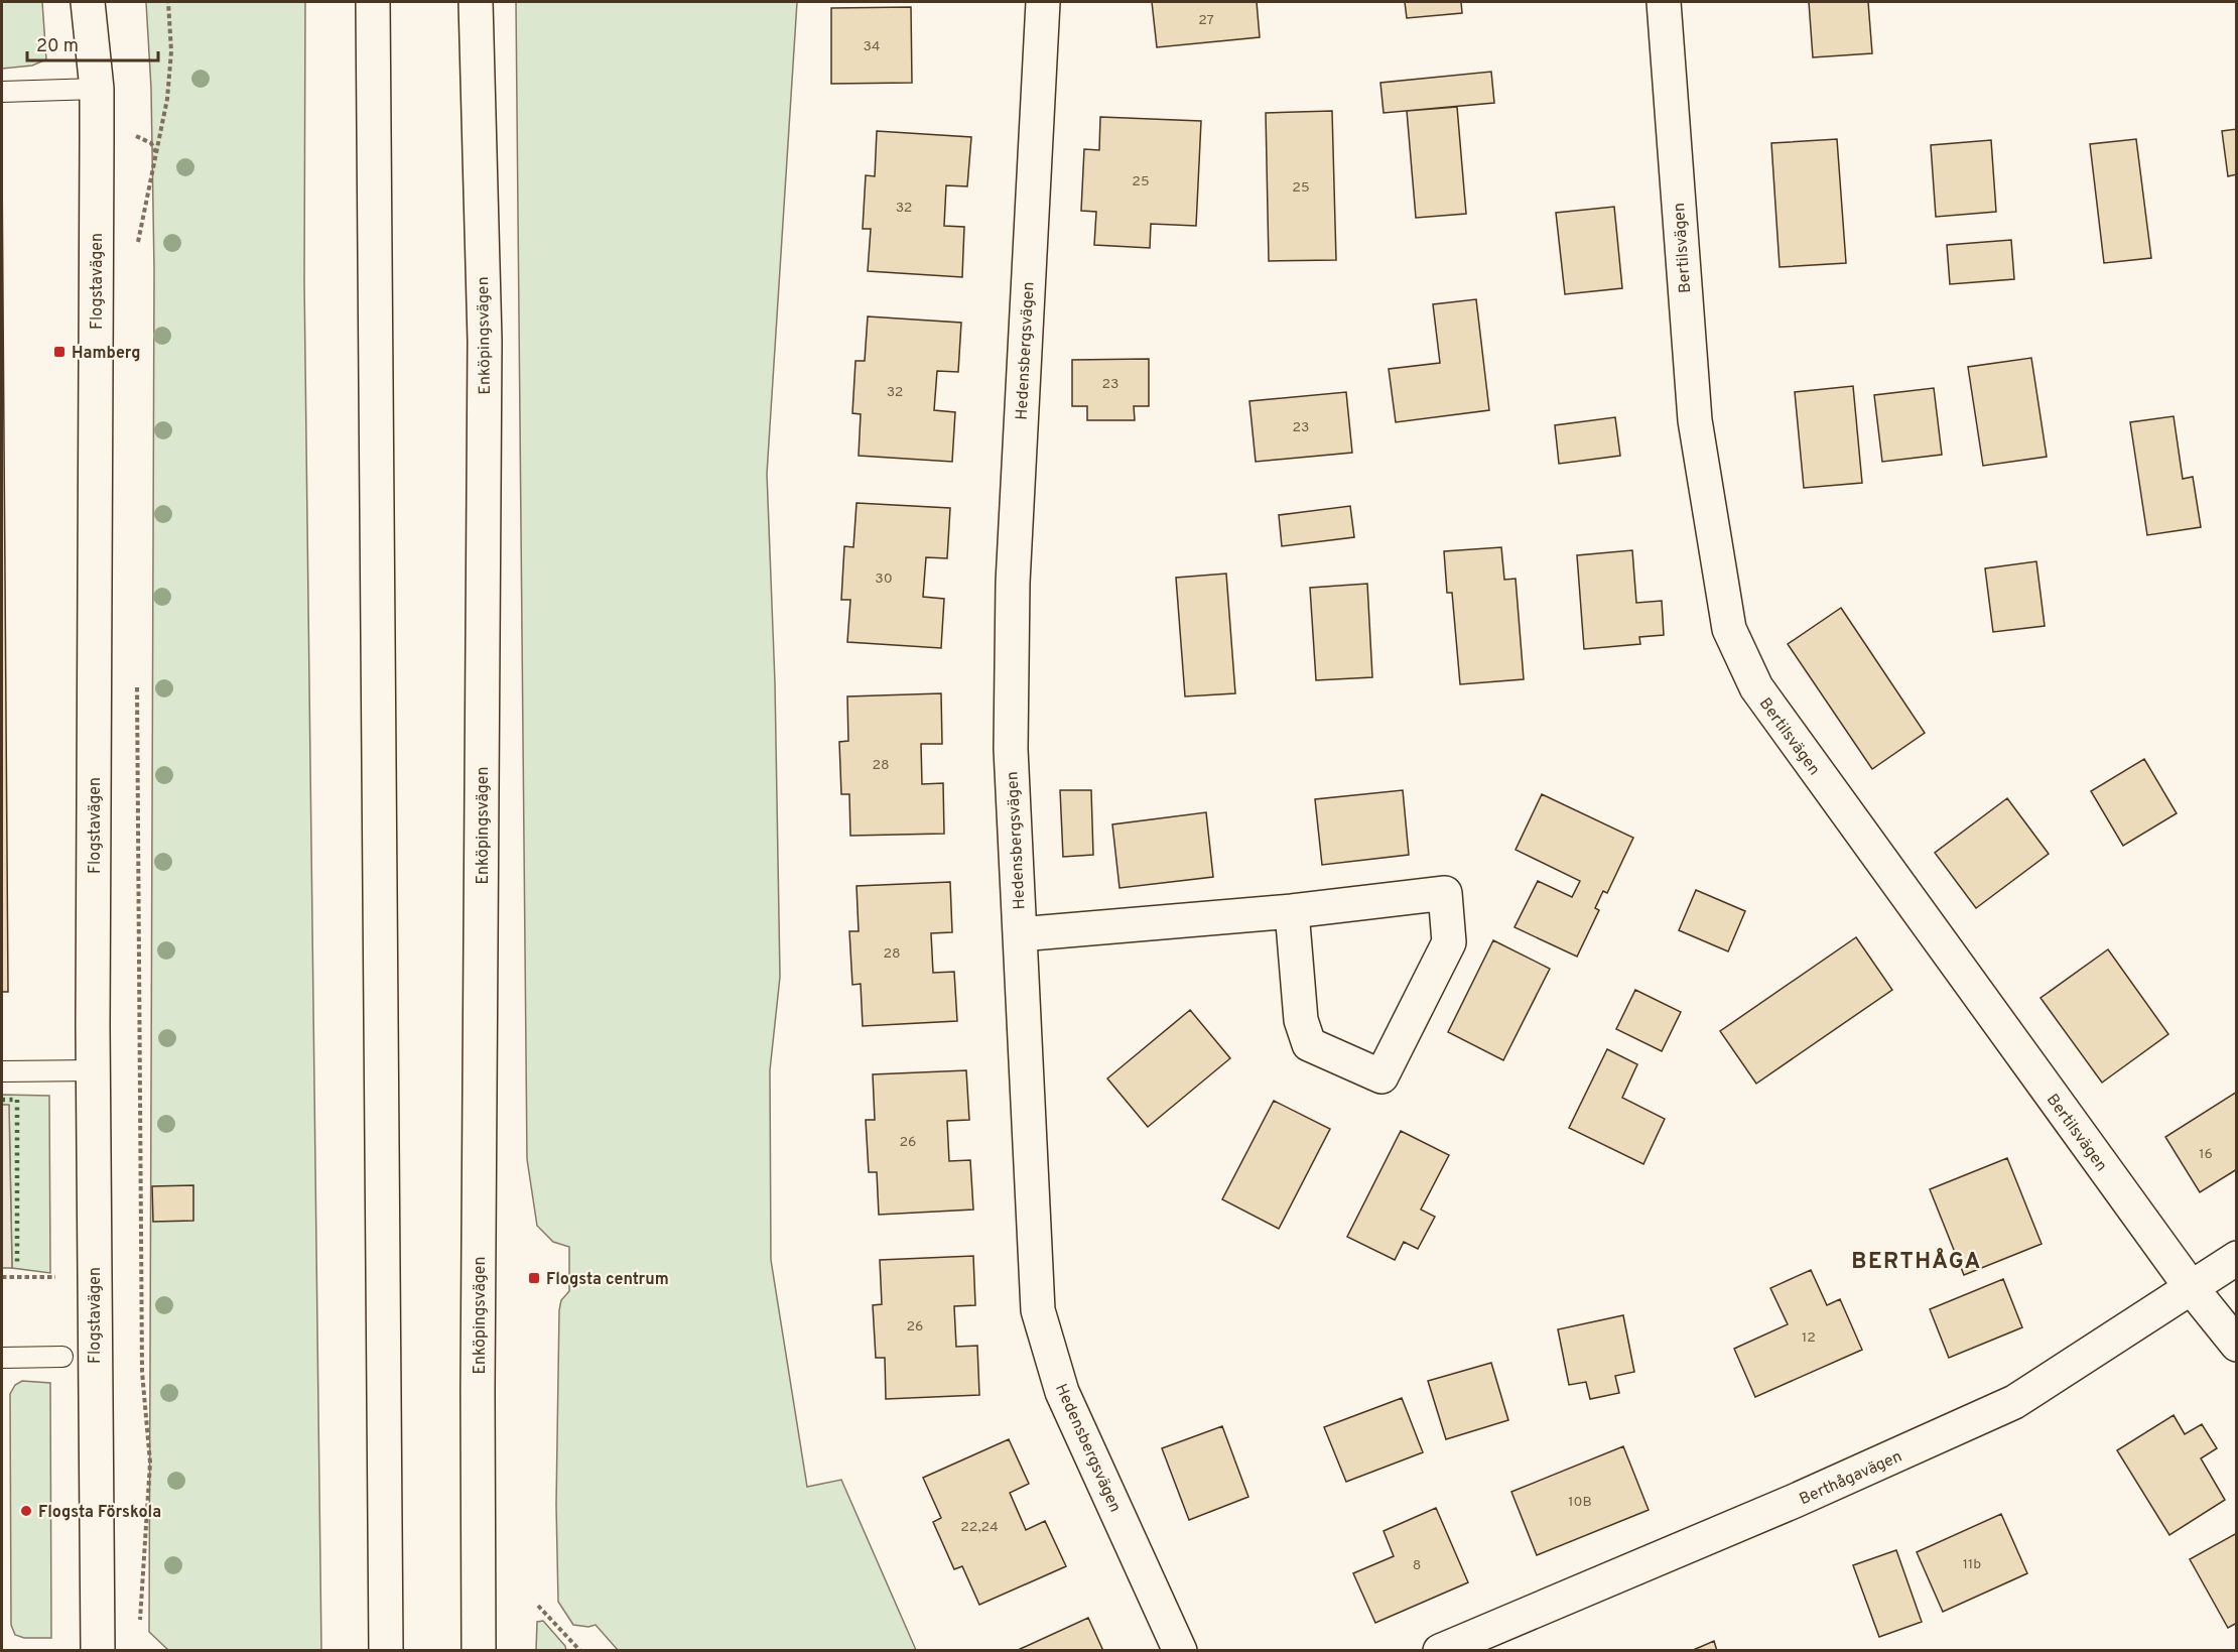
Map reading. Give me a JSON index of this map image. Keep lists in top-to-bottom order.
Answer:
{
  "streets": {
    "street": [
      "Bertilsvägen",
      "Flogstavägen",
      "Enköpingsvägen",
      "Hedensbergsvägen",
      "Berthågavägen"
    ]
  },
  "crossings": [
    ["Bertilsvägen", "Berthågavägen"]
  ],
  "districts": ["BERTHÅGA"],
  "places": {
    "transit": ["Hamberg", "Flogsta centrum"],
    "other": ["Flogsta Förskola"]
  },
  "house_numbers": [
    "27",
    "34",
    "25",
    "25",
    "32",
    "23",
    "32",
    "23",
    "30",
    "28",
    "28",
    "26",
    "16",
    "26",
    "12",
    "10B",
    "22,24",
    "11b",
    "8"
  ],
  "scale_bar": "20 m"
}
